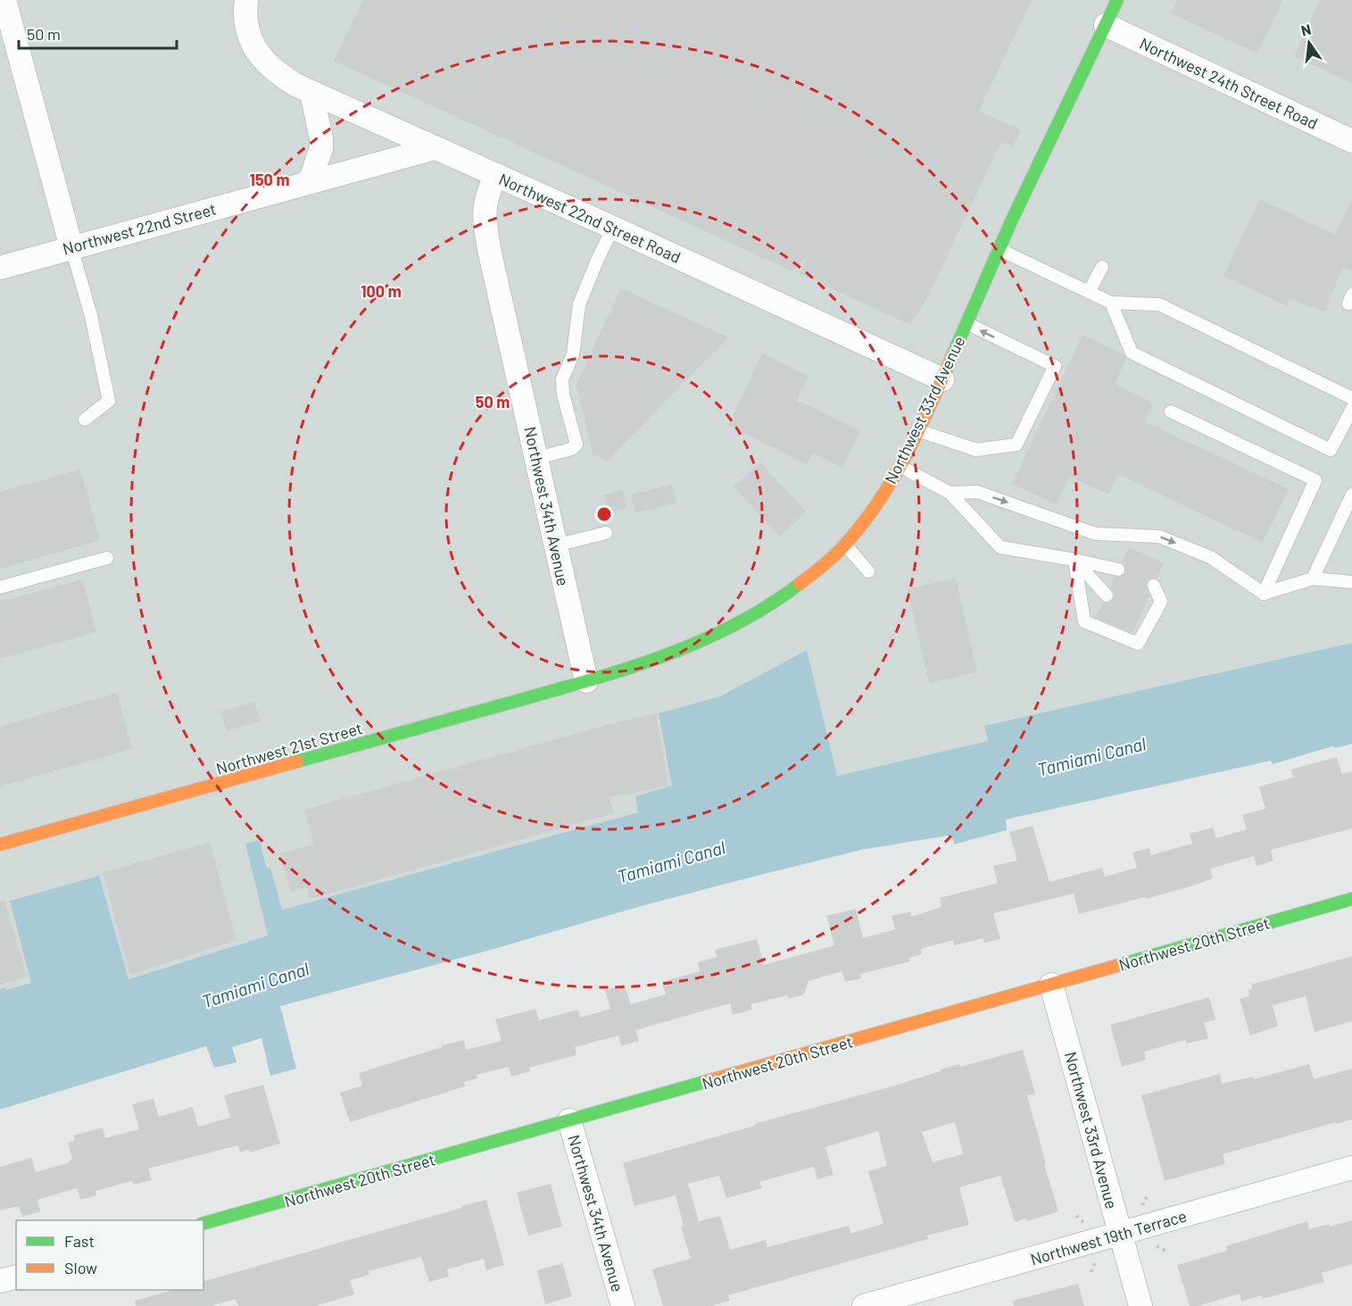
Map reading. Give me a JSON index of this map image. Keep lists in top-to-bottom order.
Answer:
{
  "streets": {
    "street": [
      "Northwest 24th Street Road",
      "Northwest 22nd Street Road",
      "Northwest 22nd Street",
      "Northwest 33rd Avenue",
      "Northwest 34th Avenue",
      "Northwest 21st Street",
      "Northwest 20th Street",
      "Northwest 19th Terrace"
    ]
  },
  "crossings": [
    ["Northwest 24th Street Road", "Northwest 33rd Avenue"],
    ["Northwest 22nd Street Road", "Northwest 22nd Street"],
    ["Northwest 22nd Street Road", "Northwest 33rd Avenue"],
    ["Northwest 22nd Street Road", "Northwest 34th Avenue"],
    ["Northwest 33rd Avenue", "Northwest 34th Avenue"],
    ["Northwest 33rd Avenue", "Northwest 21st Street"],
    ["Northwest 33rd Avenue", "Northwest 20th Street"],
    ["Northwest 33rd Avenue", "Northwest 19th Terrace"],
    ["Northwest 34th Avenue", "Northwest 21st Street"],
    ["Northwest 34th Avenue", "Northwest 20th Street"]
  ],
  "water": ["Tamiami Canal"],
  "legend": ["Fast", "Slow"],
  "scale_bar": "50 m",
  "north": "top",
  "rings": ["150 m", "100 m", "50 m"]
}
